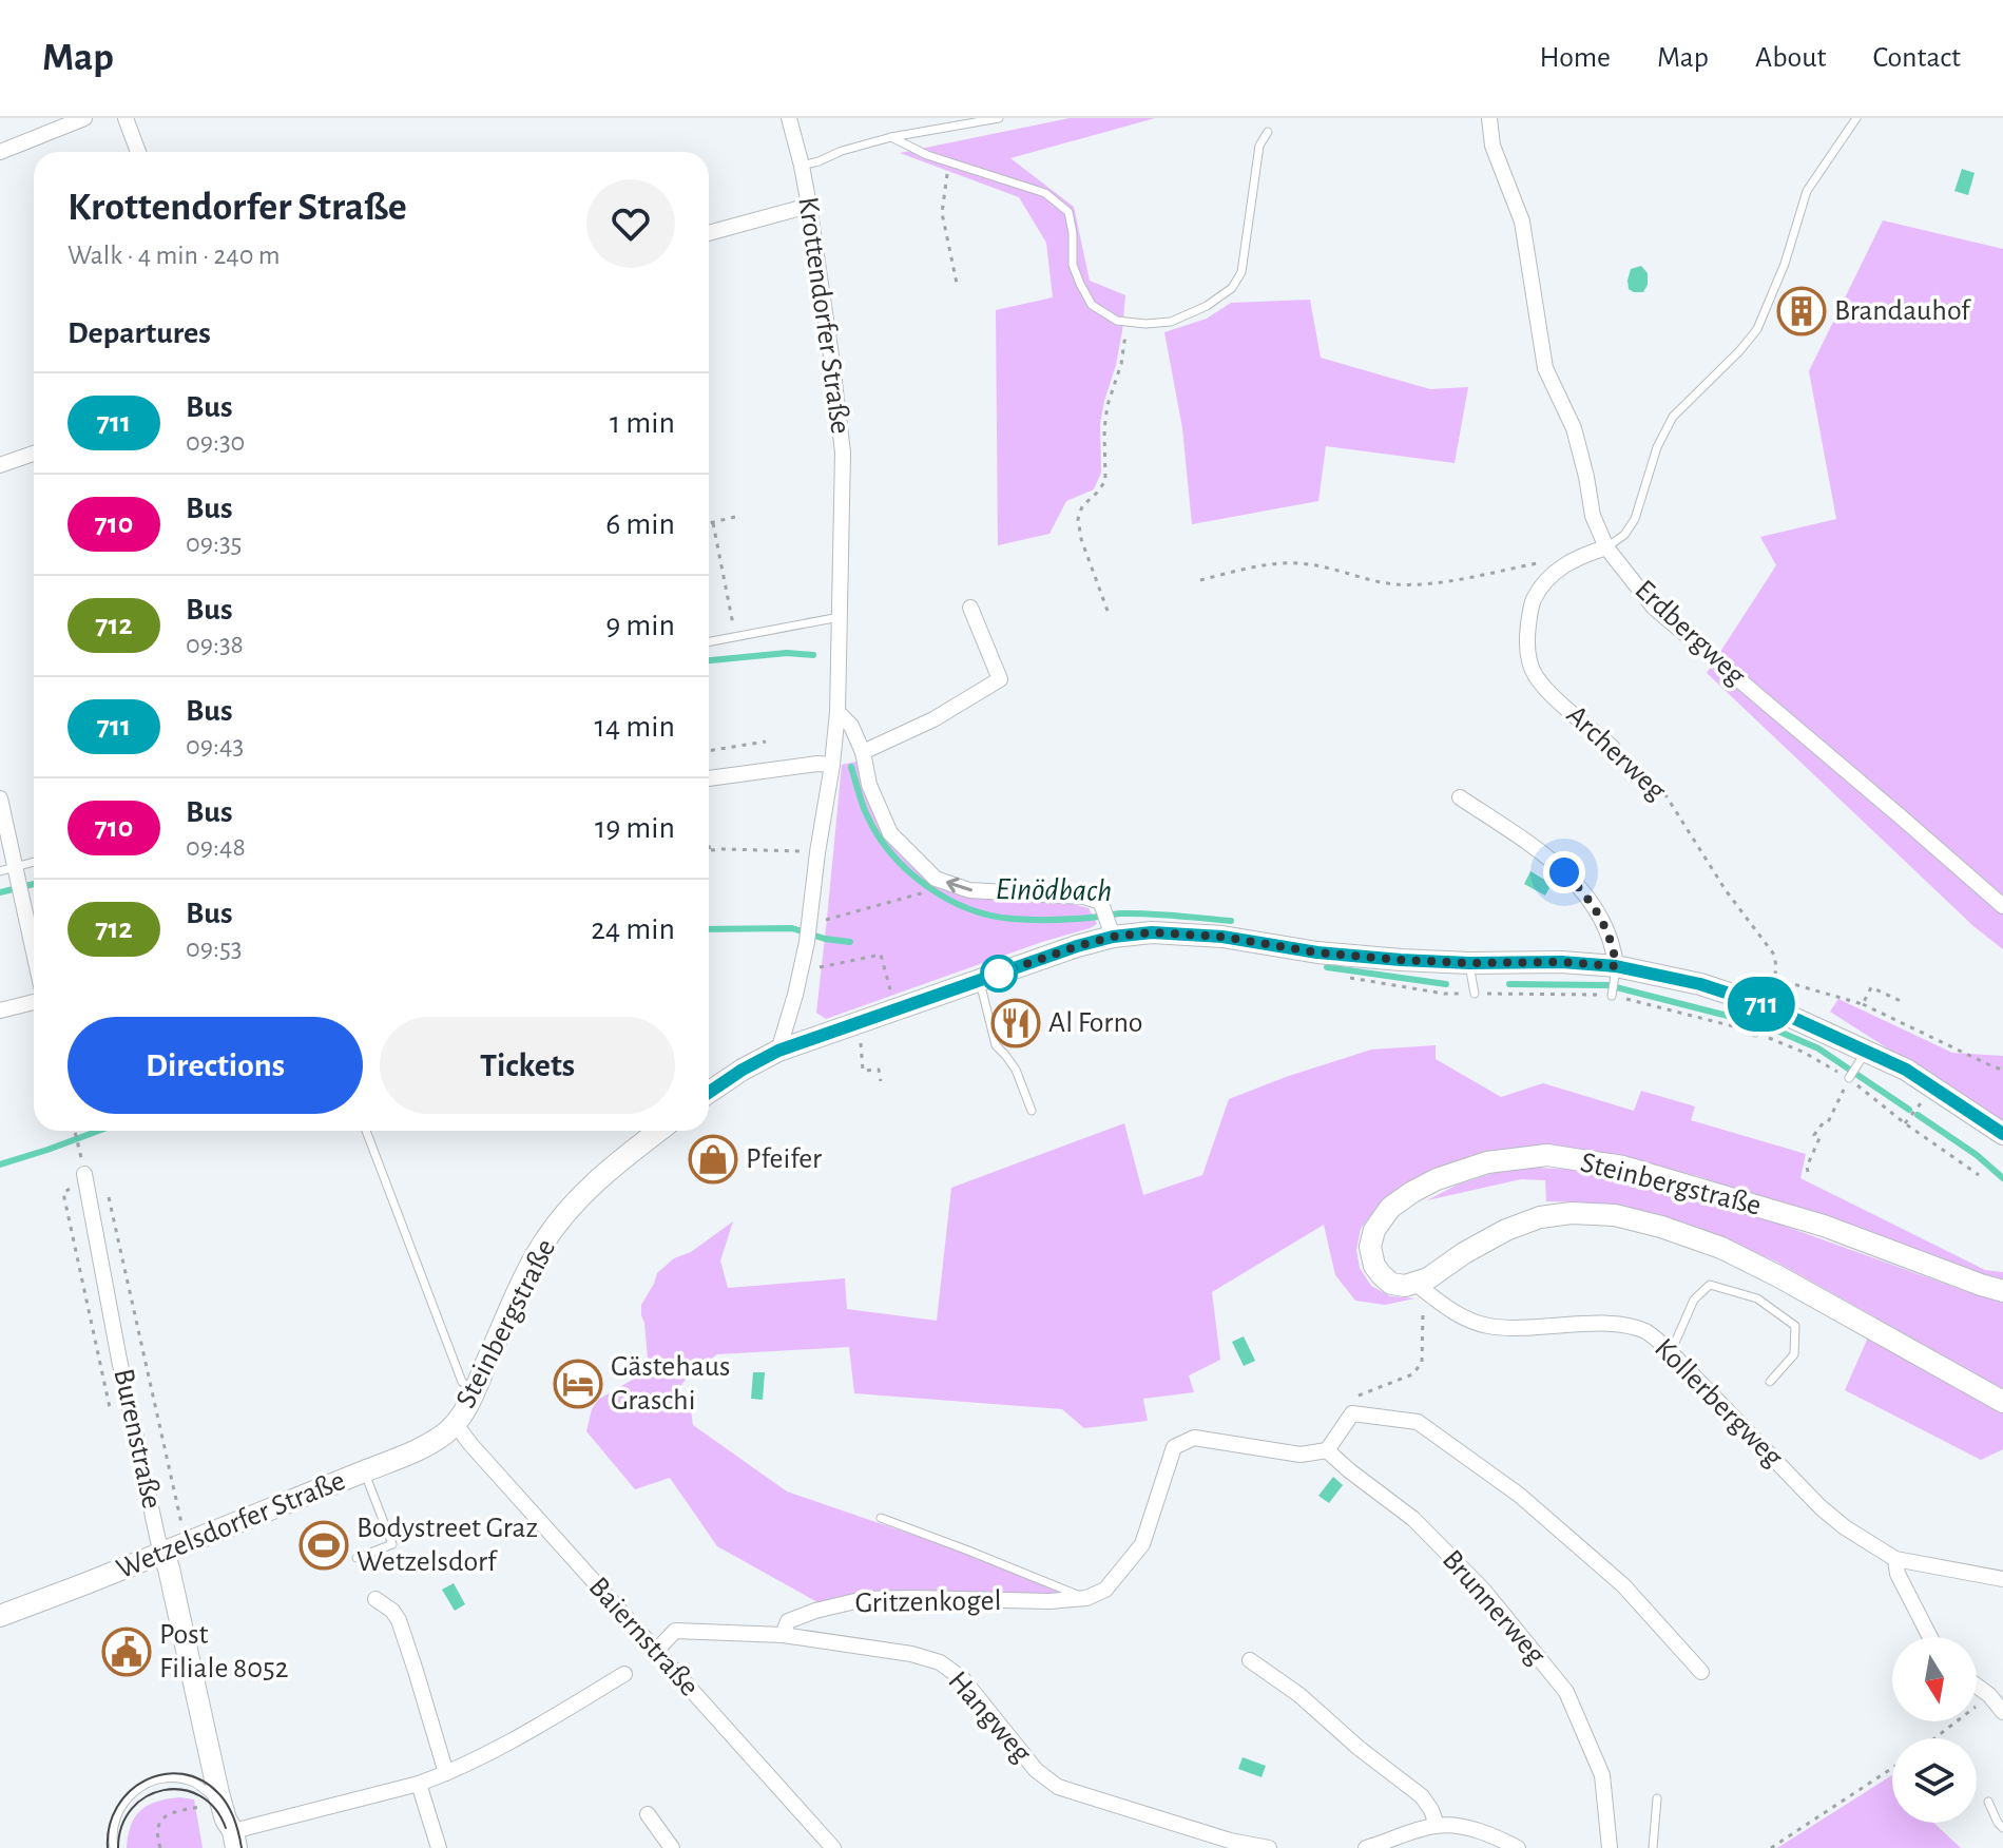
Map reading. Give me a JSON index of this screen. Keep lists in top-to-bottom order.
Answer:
{
  "streets": {
    "main road": ["Steinbergstraße", "Burenstraße", "Wetzelsdorfer Straße"],
    "street": [
      "Krottendorfer Straße",
      "Erdbergweg",
      "Archerweg",
      "Kollerbergweg",
      "Gritzenkogel",
      "Brunnerweg",
      "Baiernstraße",
      "Hangweg"
    ]
  },
  "crossings": [
    ["Erdbergweg", "Archerweg"],
    ["Steinbergstraße", "Kollerbergweg"],
    ["Steinbergstraße", "Wetzelsdorfer Straße"],
    ["Steinbergstraße", "Baiernstraße"],
    ["Burenstraße", "Wetzelsdorfer Straße"],
    ["Wetzelsdorfer Straße", "Baiernstraße"],
    ["Gritzenkogel", "Hangweg"],
    ["Baiernstraße", "Hangweg"]
  ],
  "water": ["Einödbach"],
  "places": {
    "building": ["Brandauhof"],
    "restaurant": ["Al Forno"],
    "shop": ["Pfeifer"],
    "hotel": ["Gästehaus Graschi"],
    "sports": ["Bodystreet Graz Wetzelsdorf"],
    "public building": ["Post Filiale 8052"]
  },
  "lines": ["bus line 711"],
  "north": "bottom",
  "page": {
    "header": "Map",
    "nav": [
      "Home",
      "Map",
      "About",
      "Contact"
    ],
    "on_map": "711",
    "heading": [
      ["Krottendorfer Straße", "Walk · 4 min · 240 m"],
      "Departures"
    ],
    "list": [
      {
        "mark": "711",
        "name": "Bus",
        "note": "09:30",
        "value": "1 min"
      },
      {
        "mark": "710",
        "name": "Bus",
        "note": "09:35",
        "value": "6 min"
      },
      {
        "mark": "712",
        "name": "Bus",
        "note": "09:38",
        "value": "9 min"
      },
      {
        "mark": "711",
        "name": "Bus",
        "note": "09:43",
        "value": "14 min"
      },
      {
        "mark": "710",
        "name": "Bus",
        "note": "09:48",
        "value": "19 min"
      },
      {
        "mark": "712",
        "name": "Bus",
        "note": "09:53",
        "value": "24 min"
      }
    ],
    "buttons": ["Directions", "Tickets"]
  }
}
